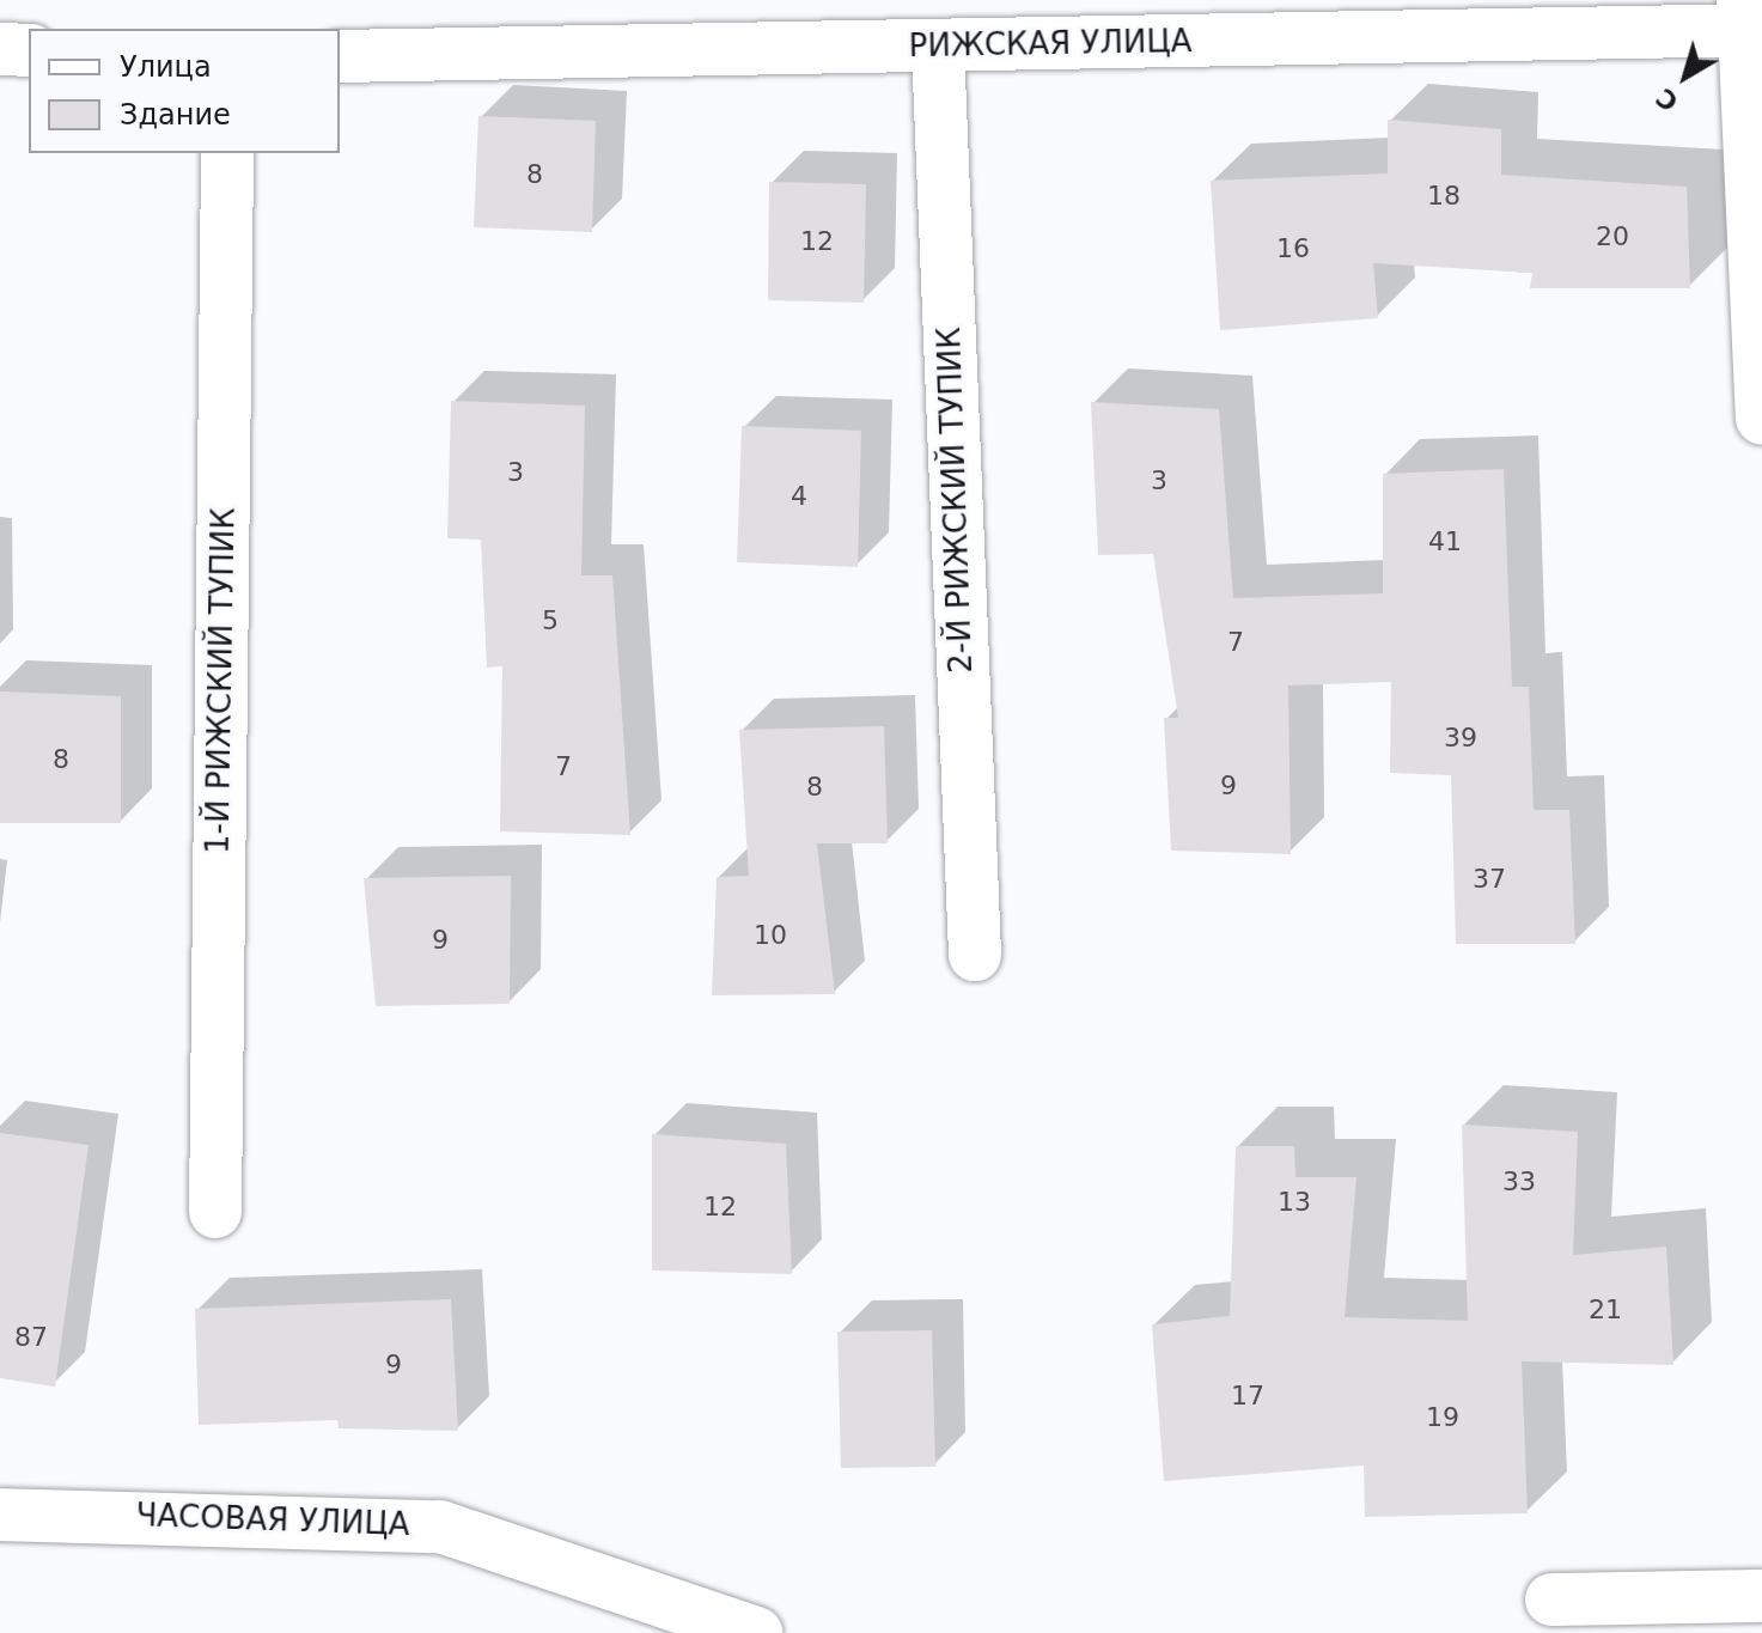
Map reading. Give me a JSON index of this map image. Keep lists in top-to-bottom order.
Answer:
{
  "streets": {
    "street": [
      "РИЖСКАЯ УЛИЦА",
      "2-Й РИЖСКИЙ ТУПИК",
      "1-Й РИЖСКИЙ ТУПИК",
      "ЧАСОВАЯ УЛИЦА"
    ]
  },
  "crossings": [
    ["РИЖСКАЯ УЛИЦА", "2-Й РИЖСКИЙ ТУПИК"]
  ],
  "house_numbers": [
    "8",
    "18",
    "20",
    "12",
    "16",
    "3",
    "3",
    "4",
    "41",
    "5",
    "7",
    "39",
    "8",
    "7",
    "9",
    "8",
    "37",
    "10",
    "9",
    "33",
    "13",
    "12",
    "21",
    "87",
    "9",
    "17",
    "19"
  ],
  "legend": ["Улица", "Здание"],
  "north": "bottom left"
}
